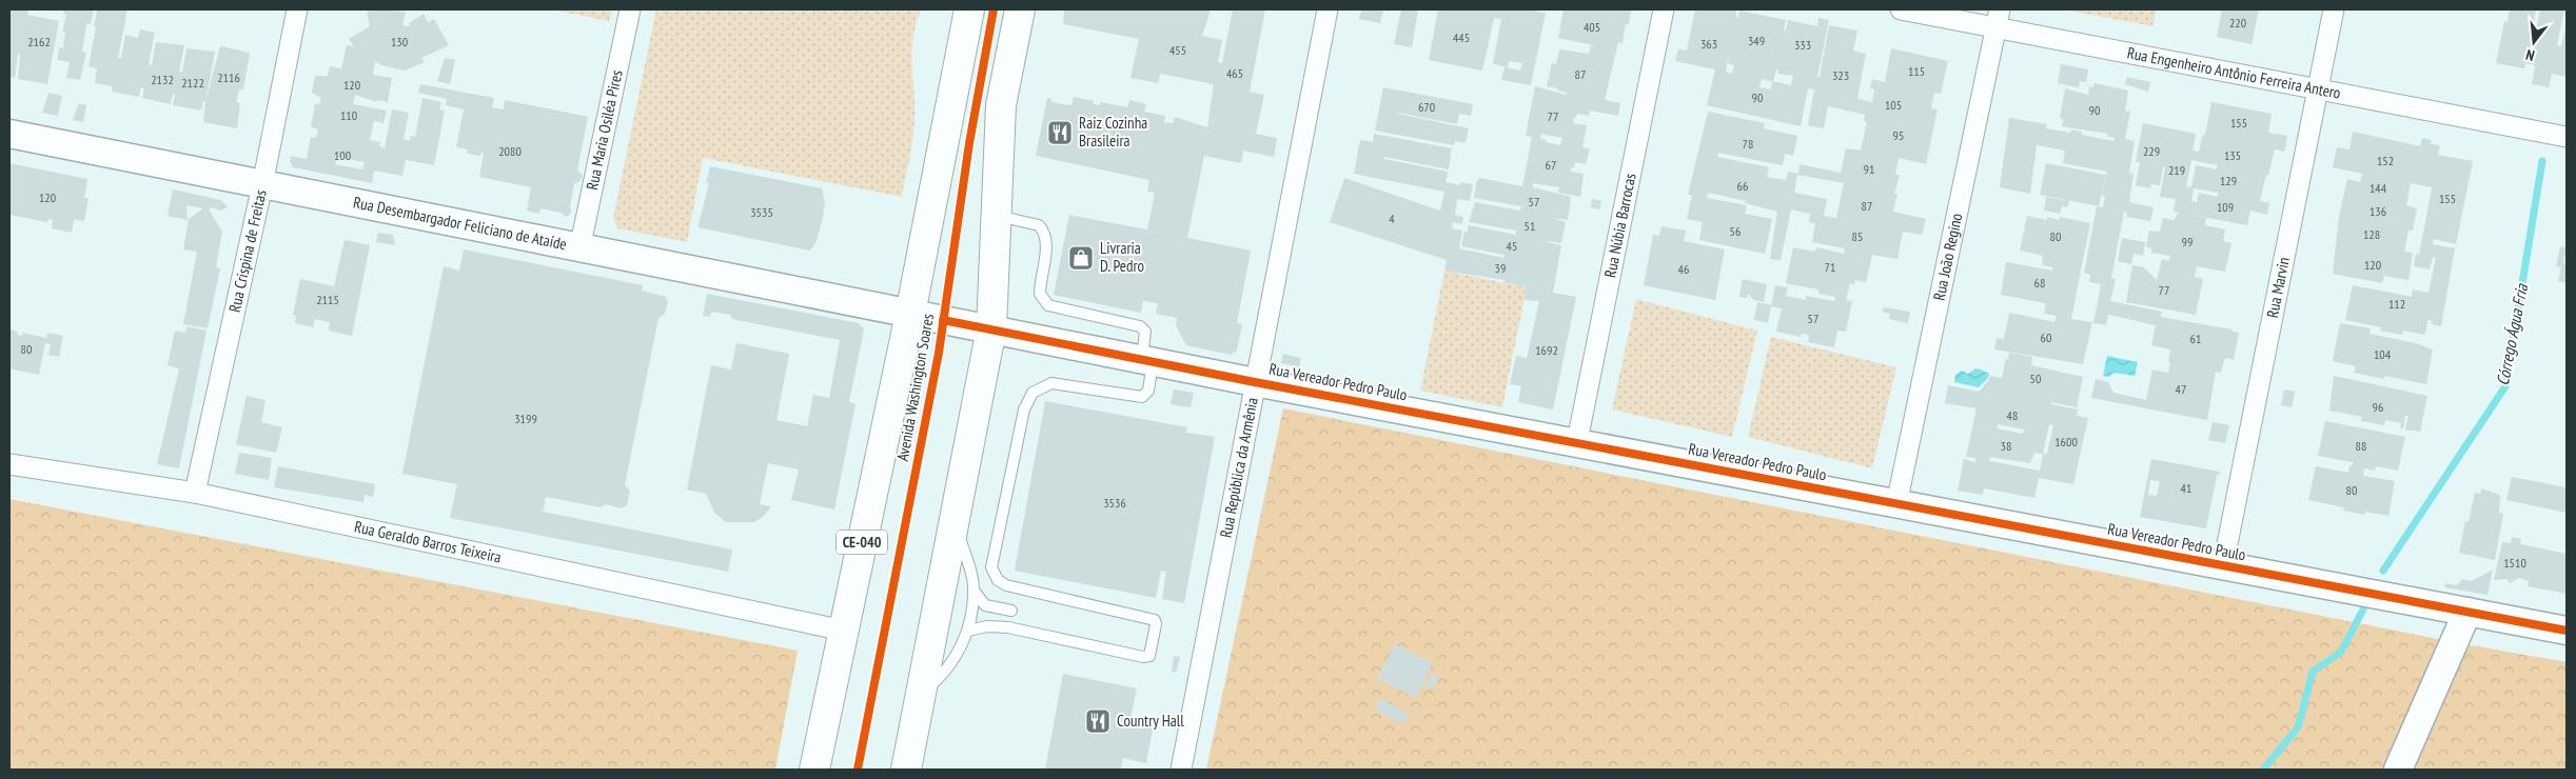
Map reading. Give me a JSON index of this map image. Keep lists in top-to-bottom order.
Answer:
{
  "streets": {
    "highway": ["Avenida Washington Soares", "CE-040"],
    "street": [
      "Rua Engenheiro Antônio Ferreira Antero",
      "Rua Maria Osiléa Pires",
      "Rua Desembargador Feliciano de Ataíde",
      "Rua Núbia Barrocas",
      "Rua Crispina de Freitas",
      "Rua João Regino",
      "Rua Marvin",
      "Rua Vereador Pedro Paulo",
      "Rua República da Armênia",
      "Rua Geraldo Barros Teixeira"
    ]
  },
  "crossings": [
    ["Rua Engenheiro Antônio Ferreira Antero", "Rua João Regino"],
    ["Rua Engenheiro Antônio Ferreira Antero", "Rua Marvin"],
    ["Rua Maria Osiléa Pires", "Rua Desembargador Feliciano de Ataíde"],
    ["Rua Desembargador Feliciano de Ataíde", "Rua Crispina de Freitas"],
    ["Rua Desembargador Feliciano de Ataíde", "Rua Vereador Pedro Paulo"],
    ["Rua Desembargador Feliciano de Ataíde", "Avenida Washington Soares"],
    ["Rua Núbia Barrocas", "Rua Vereador Pedro Paulo"],
    ["Rua Crispina de Freitas", "Rua Geraldo Barros Teixeira"],
    ["Rua João Regino", "Rua Vereador Pedro Paulo"],
    ["Rua Marvin", "Rua Vereador Pedro Paulo"],
    ["Rua Vereador Pedro Paulo", "Avenida Washington Soares"],
    ["Rua Vereador Pedro Paulo", "Rua República da Armênia"],
    ["Avenida Washington Soares", "Rua Geraldo Barros Teixeira"]
  ],
  "water": ["Córrego Água Fria"],
  "places": {
    "restaurant": ["Raiz Cozinha Brasileira", "Country Hall"],
    "shop": ["Livraria D. Pedro"]
  },
  "house_numbers": [
    "220",
    "405",
    "445",
    "349",
    "2162",
    "130",
    "363",
    "333",
    "455",
    "115",
    "465",
    "87",
    "323",
    "2116",
    "2132",
    "2122",
    "120",
    "90",
    "105",
    "670",
    "90",
    "110",
    "77",
    "155",
    "95",
    "78",
    "2080",
    "229",
    "100",
    "135",
    "152",
    "67",
    "91",
    "219",
    "129",
    "66",
    "144",
    "120",
    "155",
    "57",
    "87",
    "109",
    "136",
    "3535",
    "4",
    "51",
    "56",
    "128",
    "85",
    "80",
    "99",
    "45",
    "120",
    "71",
    "39",
    "46",
    "68",
    "77",
    "2115",
    "112",
    "57",
    "60",
    "61",
    "80",
    "1692",
    "104",
    "50",
    "47",
    "96",
    "48",
    "3199",
    "1600",
    "38",
    "88",
    "41",
    "80",
    "3536",
    "1510"
  ],
  "north": "bottom"
}
